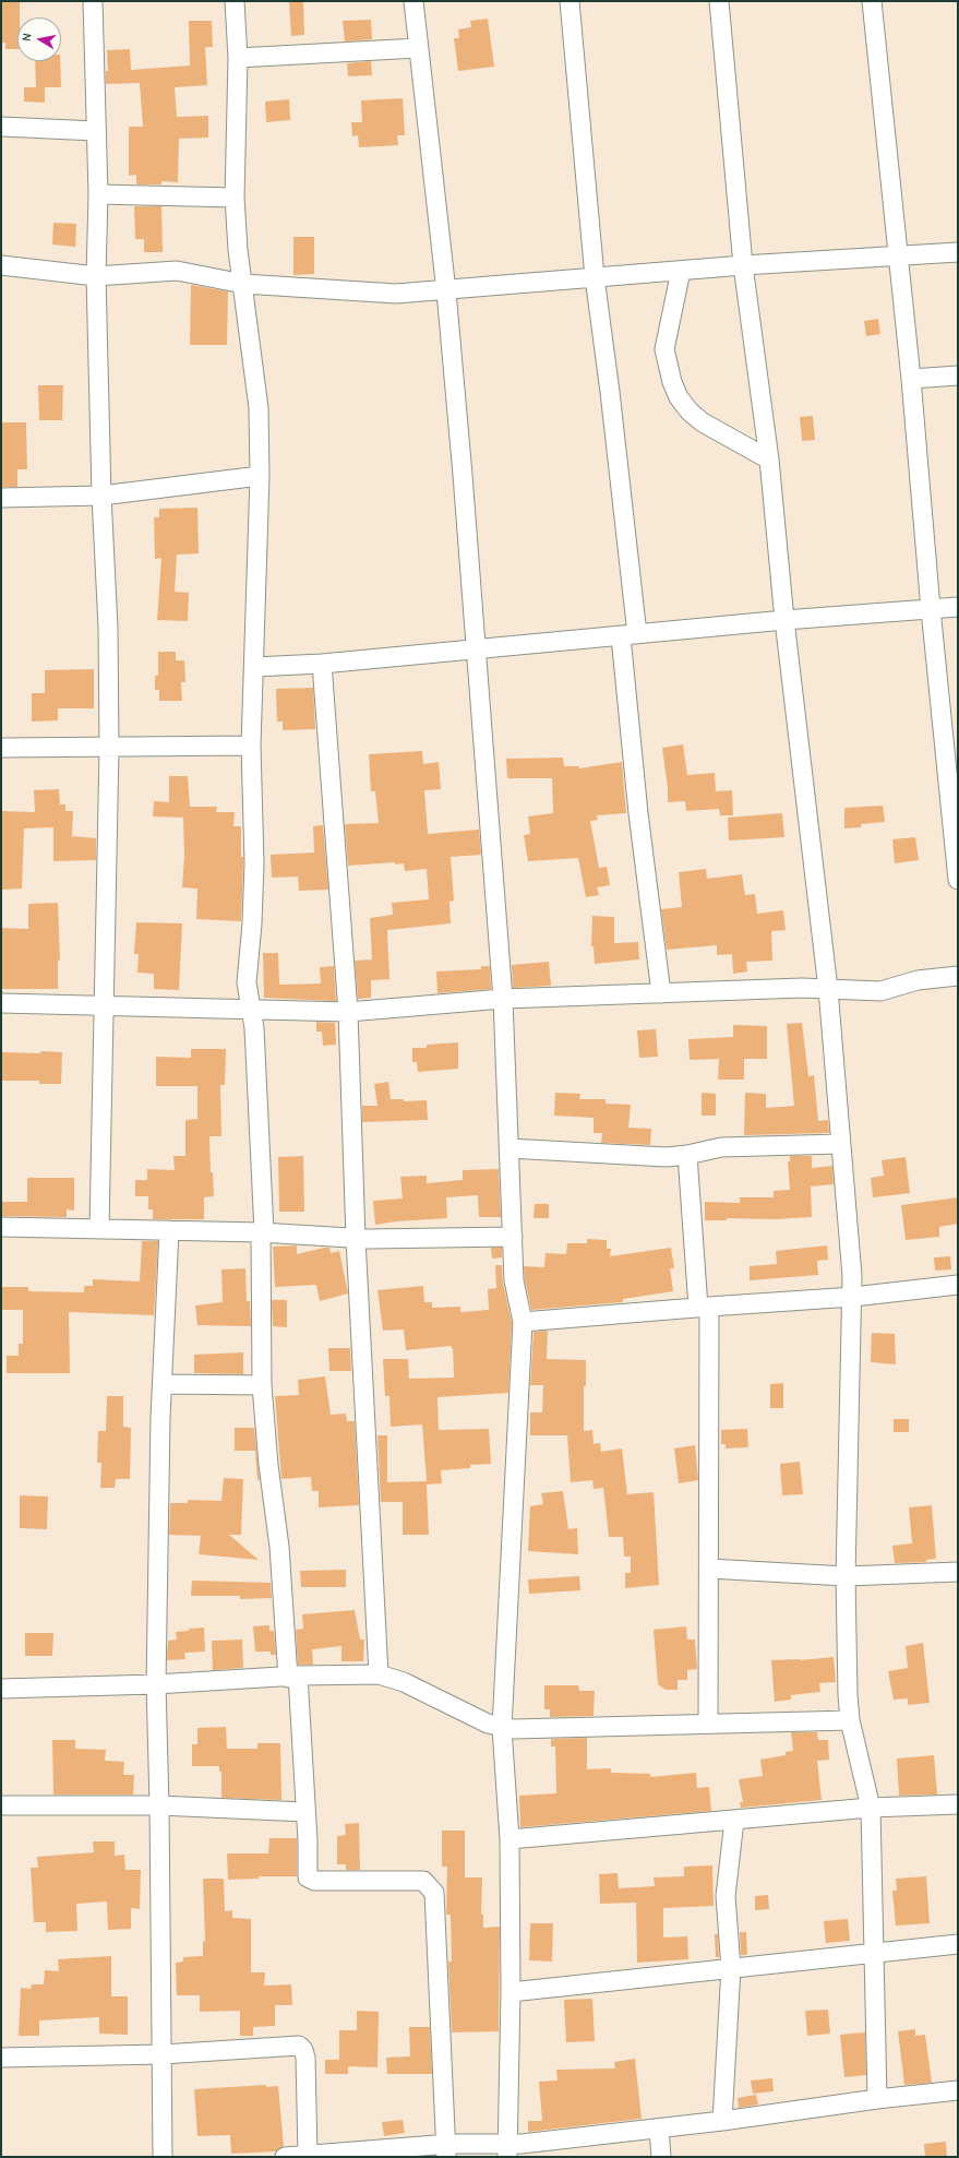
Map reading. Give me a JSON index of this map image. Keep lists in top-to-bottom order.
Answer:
{
  "north": "left"
}
